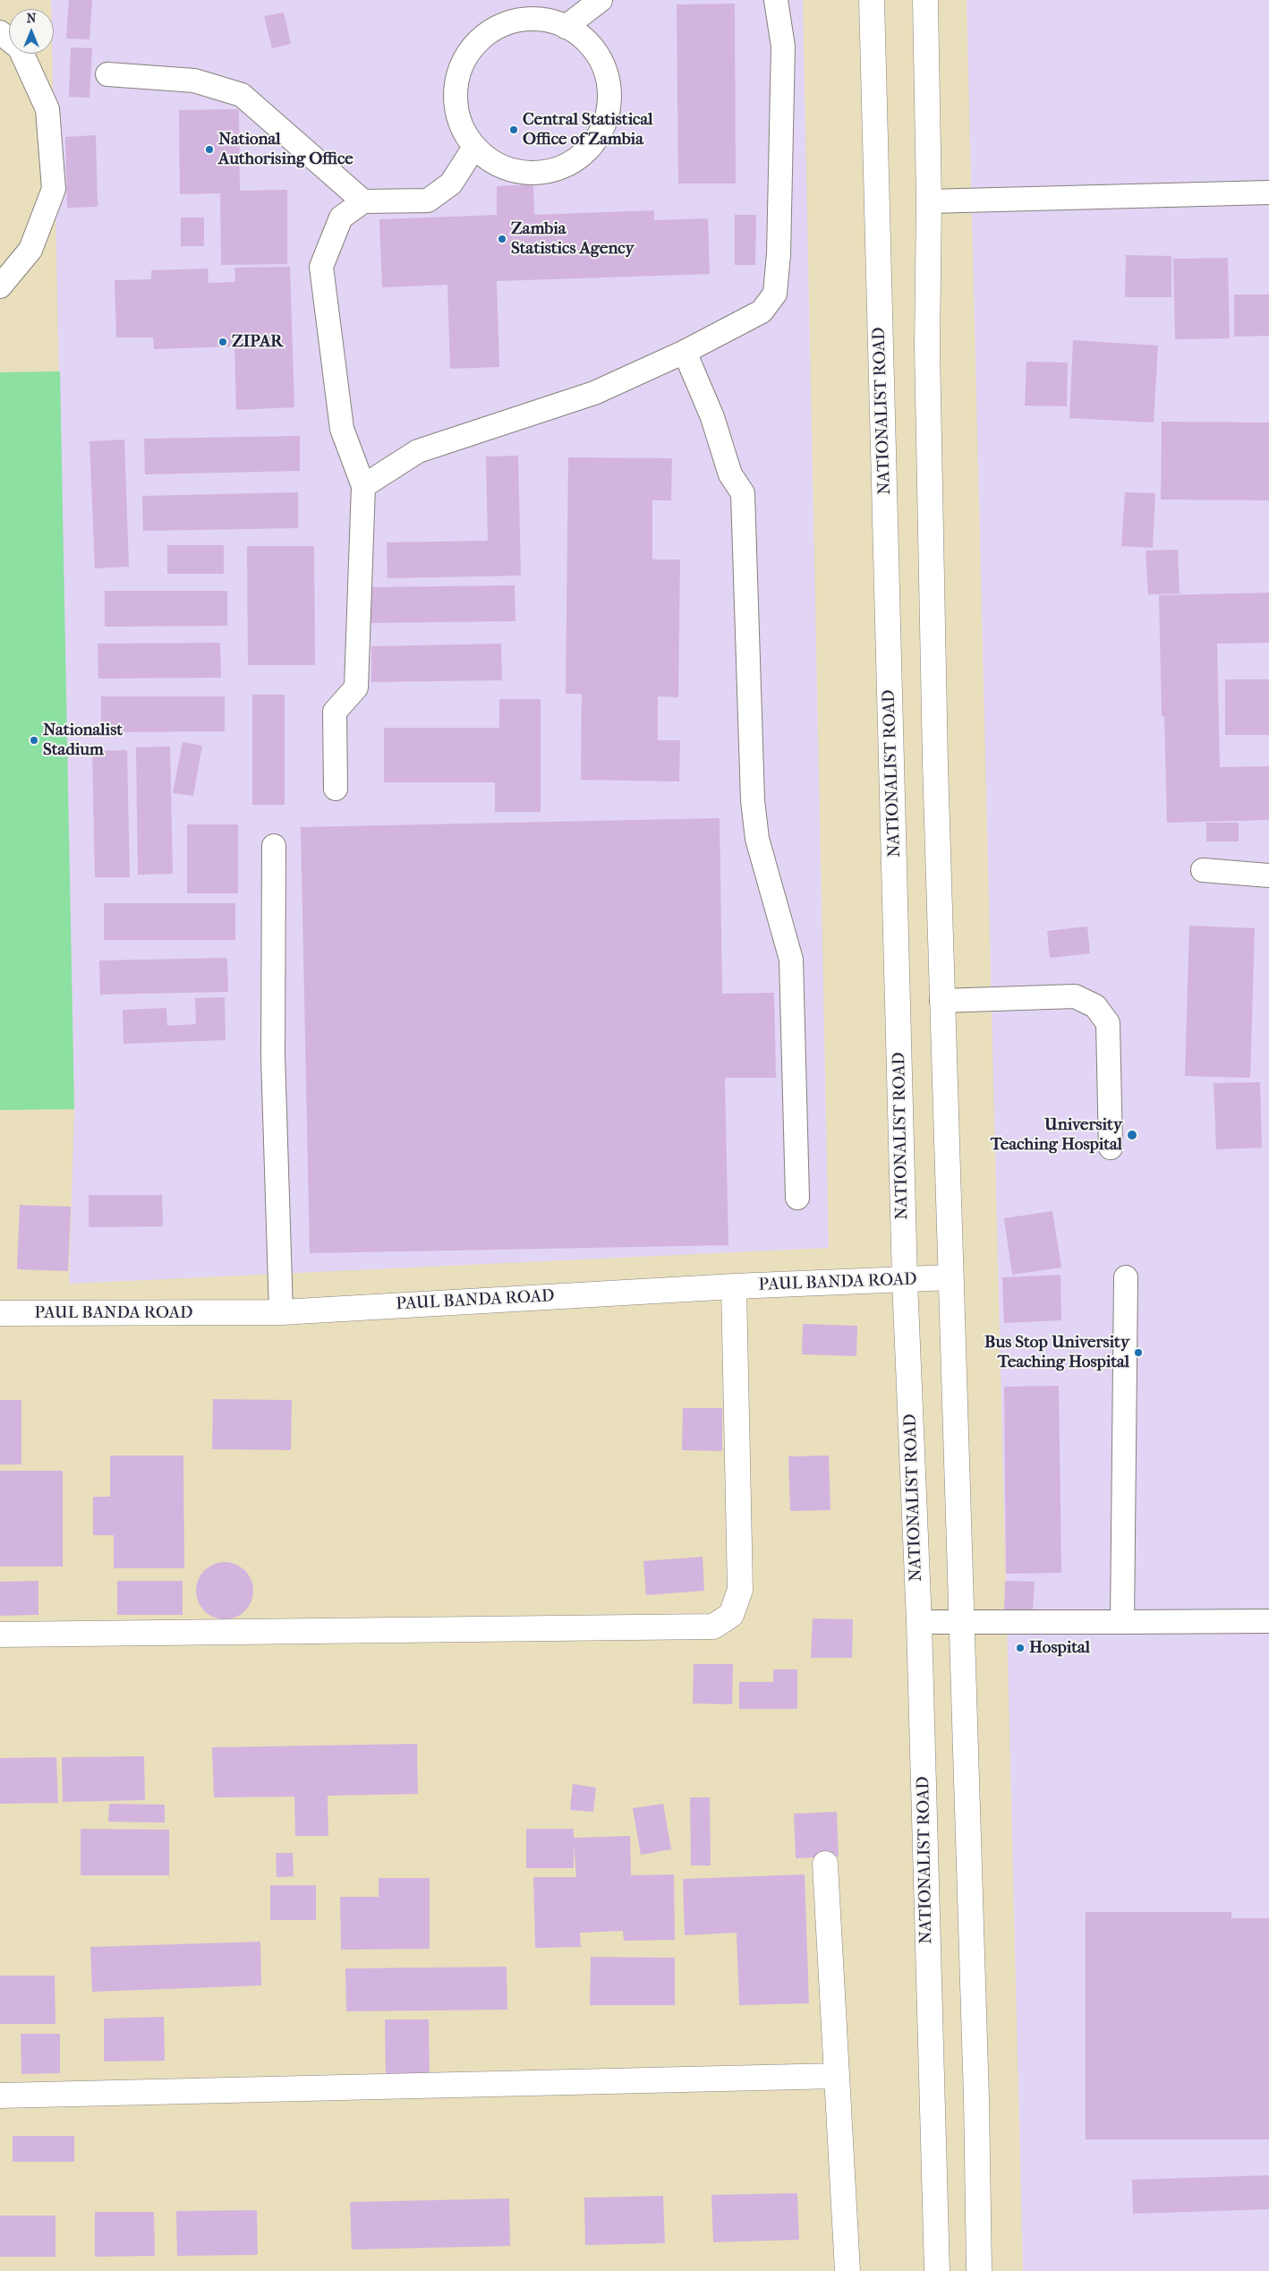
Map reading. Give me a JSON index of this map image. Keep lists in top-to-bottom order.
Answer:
{
  "streets": {
    "main road": ["NATIONALIST ROAD", "PAUL BANDA ROAD"]
  },
  "crossings": [
    ["NATIONALIST ROAD", "PAUL BANDA ROAD"]
  ],
  "places": [
    "Central Statistical Office of Zambia",
    "National Authorising Office",
    "Zambia Statistics Agency",
    "ZIPAR",
    "Nationalist Stadium",
    "University Teaching Hospital",
    "Bus Stop University Teaching Hospital",
    "Hospital"
  ],
  "north": "top"
}
